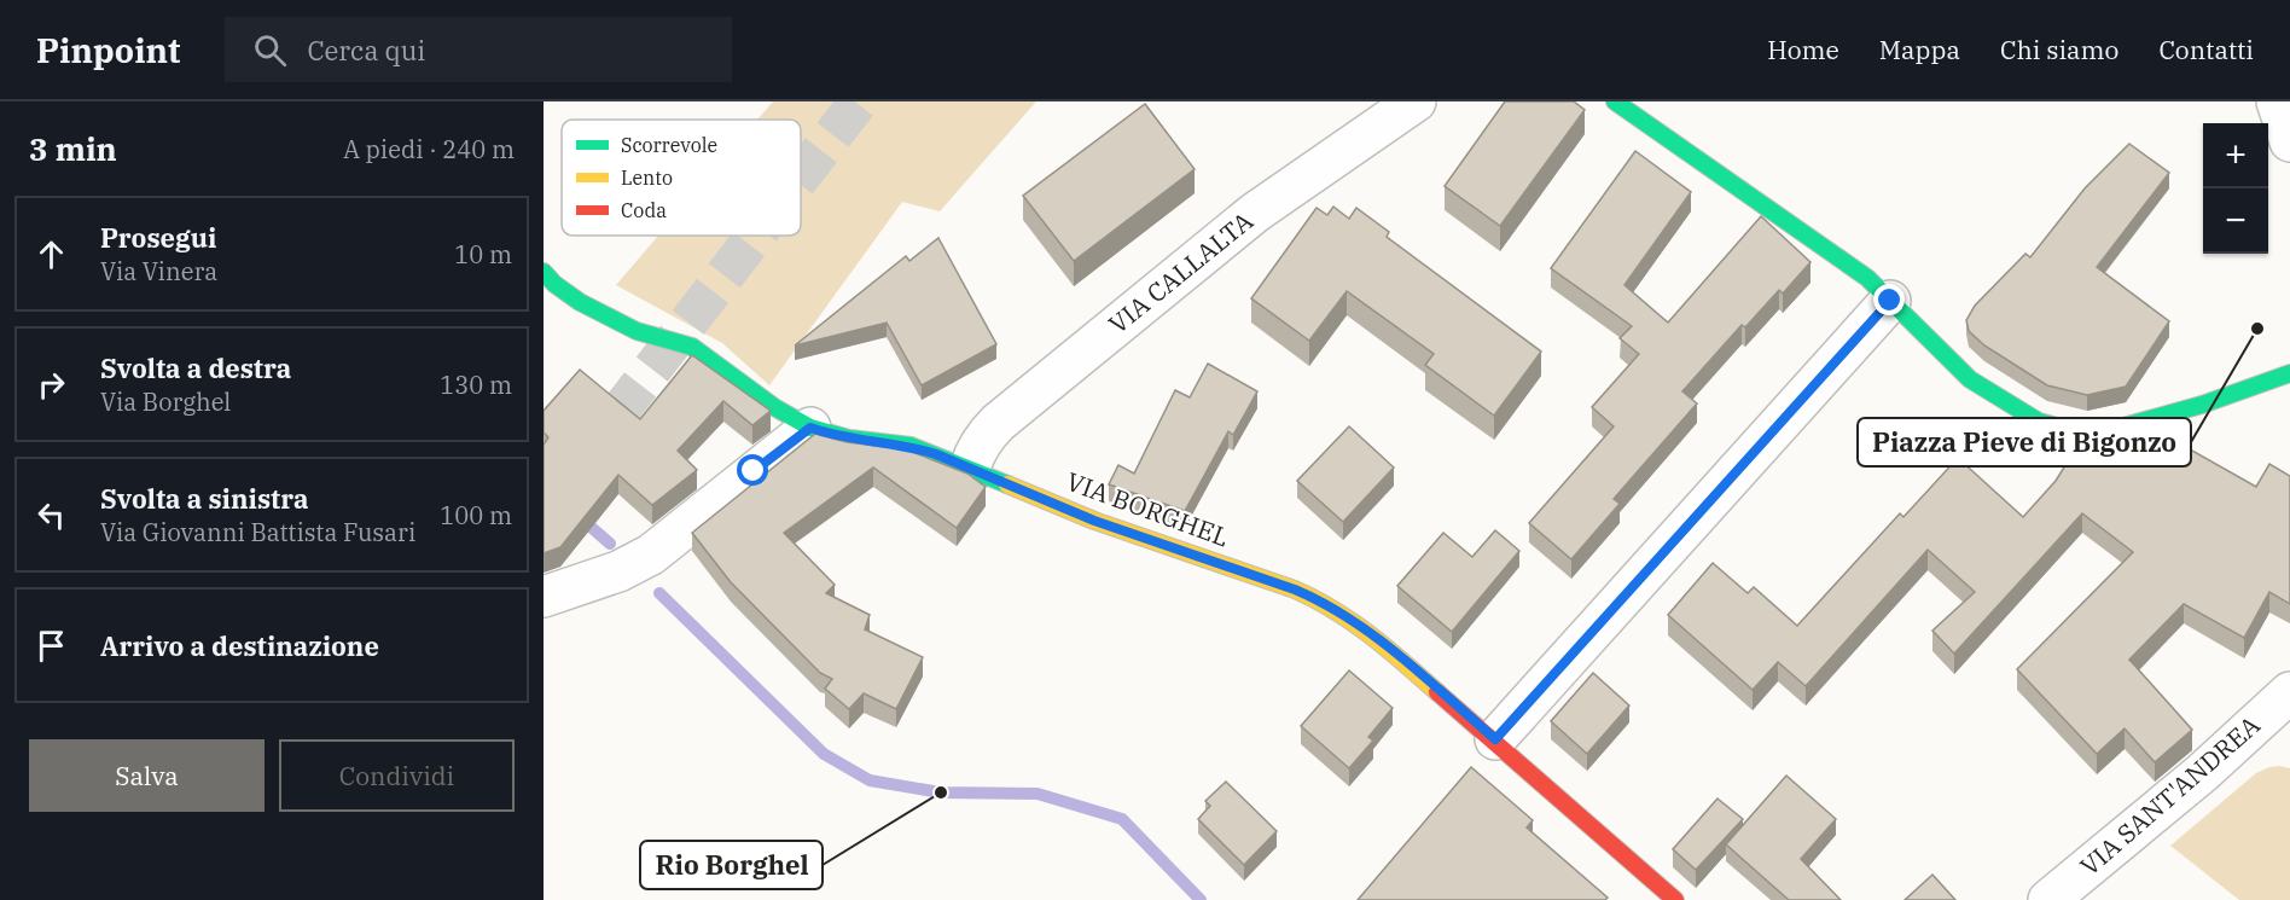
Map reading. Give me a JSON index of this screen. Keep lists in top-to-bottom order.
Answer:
{
  "streets": {
    "street": ["VIA CALLALTA", "VIA BORGHEL", "VIA SANT'ANDREA"]
  },
  "crossings": [
    ["VIA CALLALTA", "VIA BORGHEL"]
  ],
  "places": ["Piazza Pieve di Bigonzo", "Rio Borghel"],
  "legend": ["Scorrevole", "Lento", "Coda"],
  "page": {
    "header": "Pinpoint",
    "search": "Cerca qui",
    "nav": [
      "Home",
      "Mappa",
      "Chi siamo",
      "Contatti"
    ],
    "heading": ["3 min", "A piedi · 240 m"],
    "map_buttons": ["+", "−"],
    "list": [
      ["Prosegui", "Via Vinera", "10 m"],
      ["Svolta a destra", "Via Borghel", "130 m"],
      ["Svolta a sinistra", "Via Giovanni Battista Fusari", "100 m"],
      "Arrivo a destinazione"
    ],
    "buttons": ["Salva", "Condividi"]
  }
}
